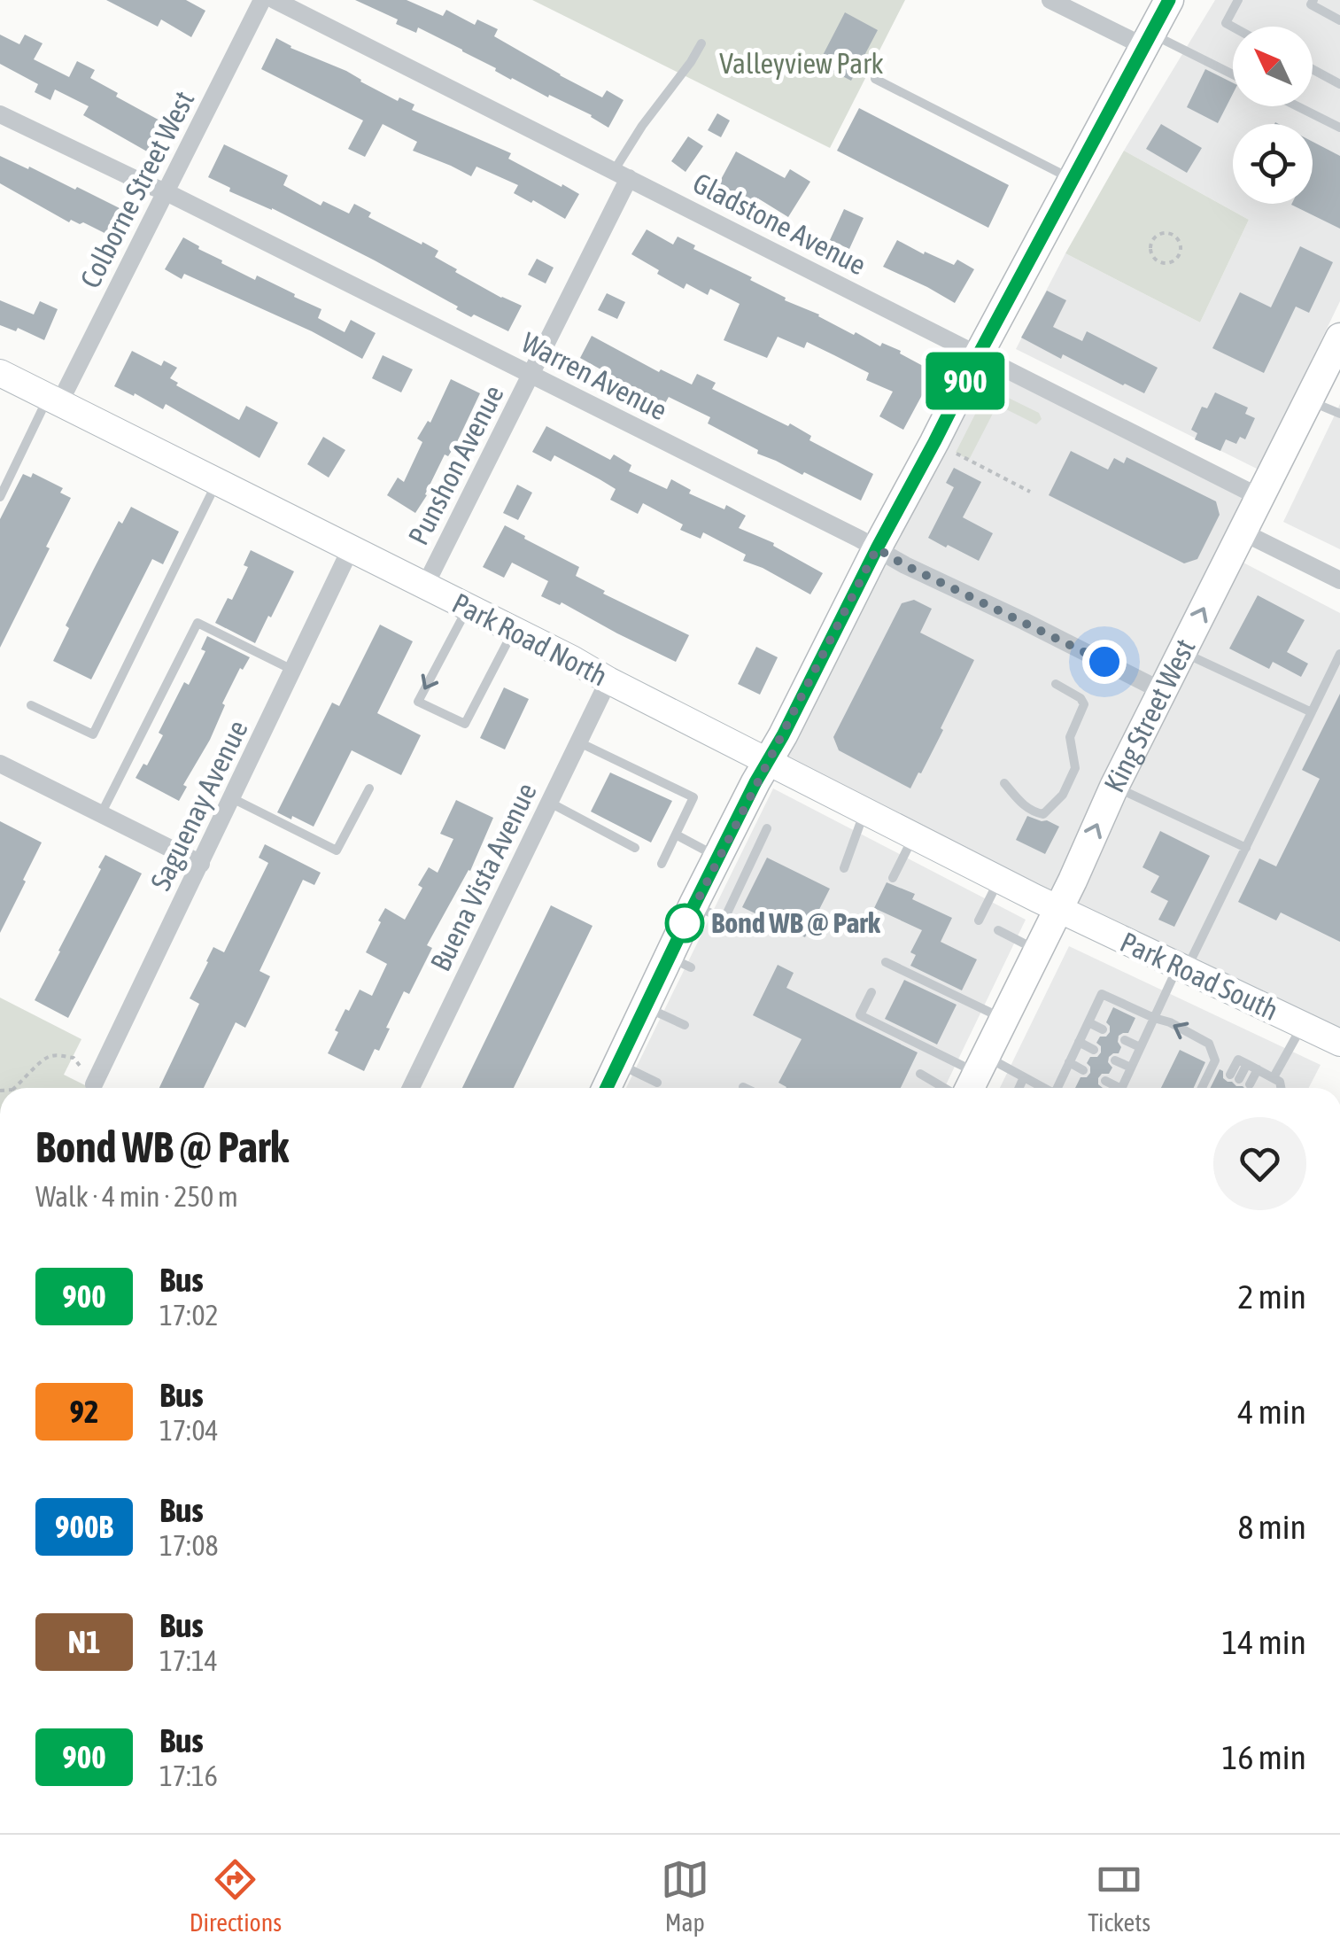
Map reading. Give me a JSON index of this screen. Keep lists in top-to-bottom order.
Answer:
{
  "streets": {
    "main road": ["Park Road North", "King Street West", "Park Road South"],
    "street": [
      "Colborne Street West",
      "Gladstone Avenue",
      "Warren Avenue",
      "Punshon Avenue",
      "Saguenay Avenue",
      "Buena Vista Avenue"
    ]
  },
  "crossings": [
    ["Colborne Street West", "Warren Avenue"],
    ["Colborne Street West", "Park Road North"],
    ["Gladstone Avenue", "Punshon Avenue"],
    ["Gladstone Avenue", "King Street West"],
    ["Warren Avenue", "Punshon Avenue"],
    ["Warren Avenue", "King Street West"],
    ["Punshon Avenue", "Park Road North"],
    ["Park Road North", "King Street West"],
    ["Park Road North", "Saguenay Avenue"],
    ["Park Road North", "Buena Vista Avenue"],
    ["Park Road North", "Park Road South"],
    ["King Street West", "Park Road South"]
  ],
  "parks": ["Valleyview Park"],
  "places": ["Bond WB @ Park"],
  "lines": ["bus line 900"],
  "north": "top left",
  "page": {
    "on_map": "900",
    "heading": ["Bond WB @ Park", "Walk · 4 min · 250 m"],
    "list": [
      {
        "mark": "900",
        "name": "Bus",
        "note": "17:02",
        "value": "2 min"
      },
      {
        "mark": "92",
        "name": "Bus",
        "note": "17:04",
        "value": "4 min"
      },
      {
        "mark": "900B",
        "name": "Bus",
        "note": "17:08",
        "value": "8 min"
      },
      {
        "mark": "N1",
        "name": "Bus",
        "note": "17:14",
        "value": "14 min"
      },
      {
        "mark": "900",
        "name": "Bus",
        "note": "17:16",
        "value": "16 min"
      }
    ],
    "tabs": ["Directions", "Map", "Tickets"]
  }
}
